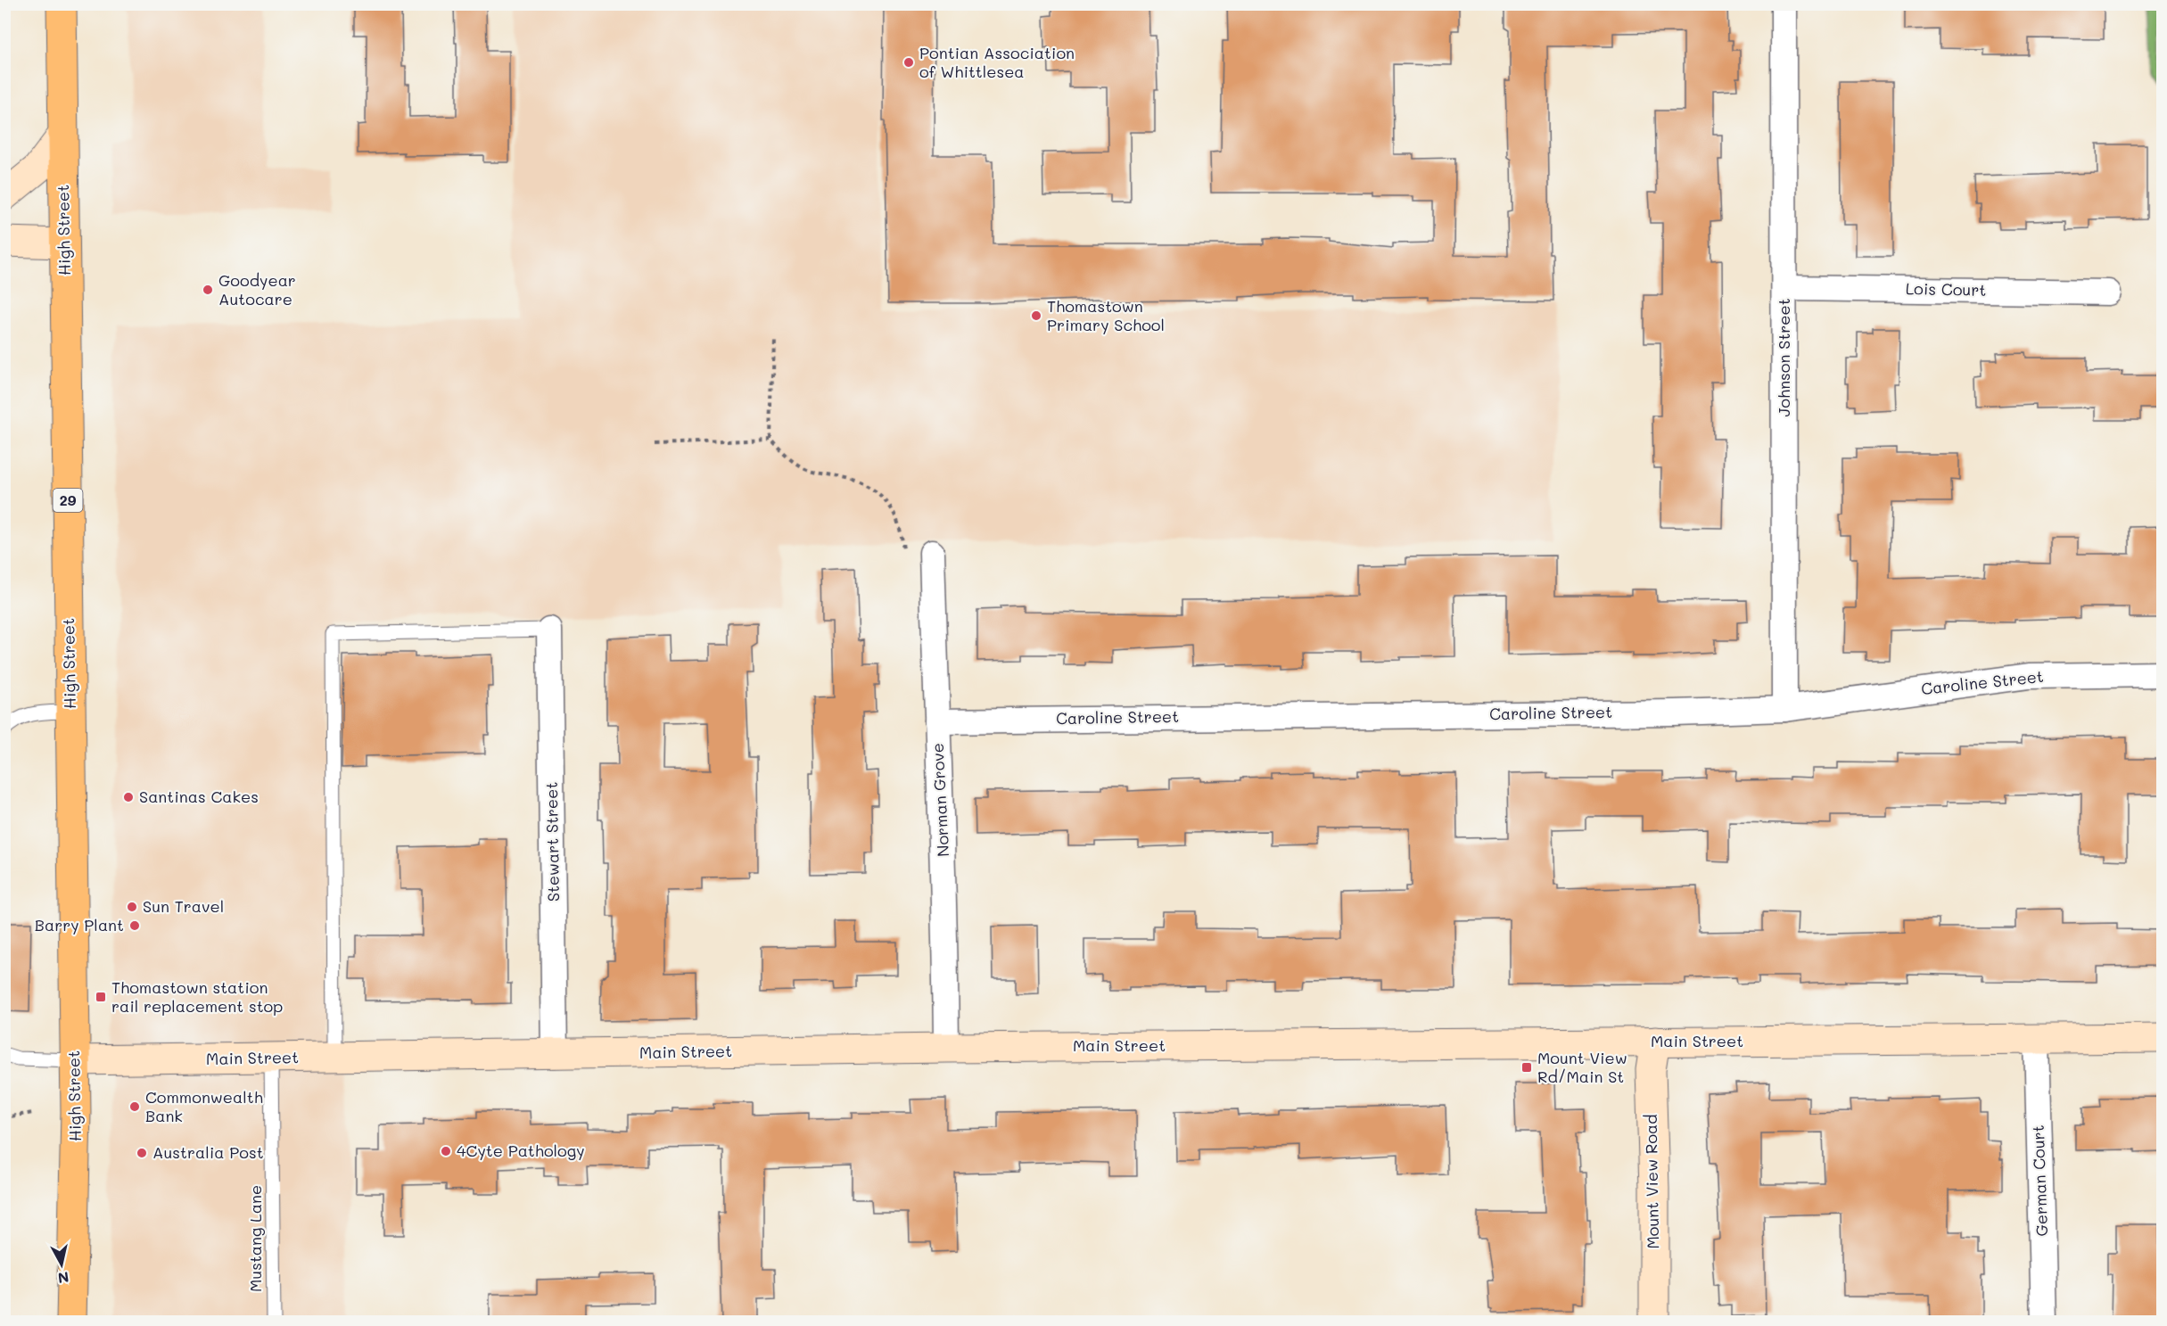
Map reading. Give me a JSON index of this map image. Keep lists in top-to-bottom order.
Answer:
{
  "streets": {
    "main road": ["High Street", "29"],
    "street": [
      "Lois Court",
      "Johnson Street",
      "Caroline Street",
      "Norman Grove",
      "Stewart Street",
      "Main Street",
      "German Court",
      "Mount View Road"
    ],
    "lane": ["Mustang Lane"]
  },
  "crossings": [
    ["High Street", "Main Street"],
    ["Lois Court", "Johnson Street"],
    ["Johnson Street", "Caroline Street"],
    ["Caroline Street", "Norman Grove"],
    ["Norman Grove", "Main Street"],
    ["Stewart Street", "Main Street"],
    ["Main Street", "German Court"],
    ["Main Street", "Mount View Road"],
    ["Main Street", "Mustang Lane"]
  ],
  "places": {
    "other": [
      "Pontian Association of Whittlesea",
      "Goodyear Autocare",
      "Thomastown Primary School",
      "Santinas Cakes",
      "Sun Travel",
      "Barry Plant",
      "Commonwealth Bank",
      "4Cyte Pathology",
      "Australia Post"
    ],
    "transit": ["Thomastown station rail replacement stop", "Mount View Rd/Main St"]
  },
  "north": "bottom"
}
